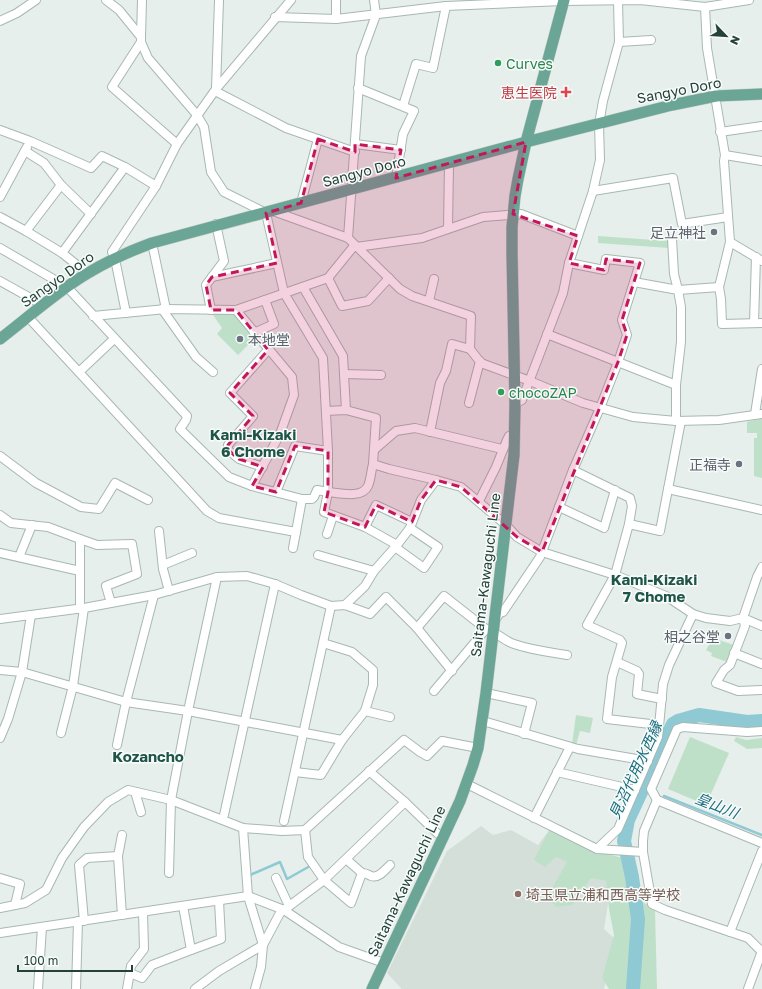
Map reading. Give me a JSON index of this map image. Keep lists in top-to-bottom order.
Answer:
{
  "streets": {
    "main road": ["Sangyo Doro", "Saitama-Kawaguchi Line"]
  },
  "crossings": [
    ["Sangyo Doro", "Saitama-Kawaguchi Line"]
  ],
  "districts": ["Kami-Kizaki 6 Chome", "Kami-Kizaki 7 Chome", "Kozancho"],
  "water": ["見沼代用水西縁", "皇山川"],
  "places": {
    "other": [
      "Curves",
      "足立神社",
      "本地堂",
      "chocoZAP",
      "正福寺",
      "相之谷堂",
      "埼玉県立浦和西高等学校"
    ],
    "health": ["恵生医院"]
  },
  "scale_bar": "100 m",
  "north": "bottom right"
}
